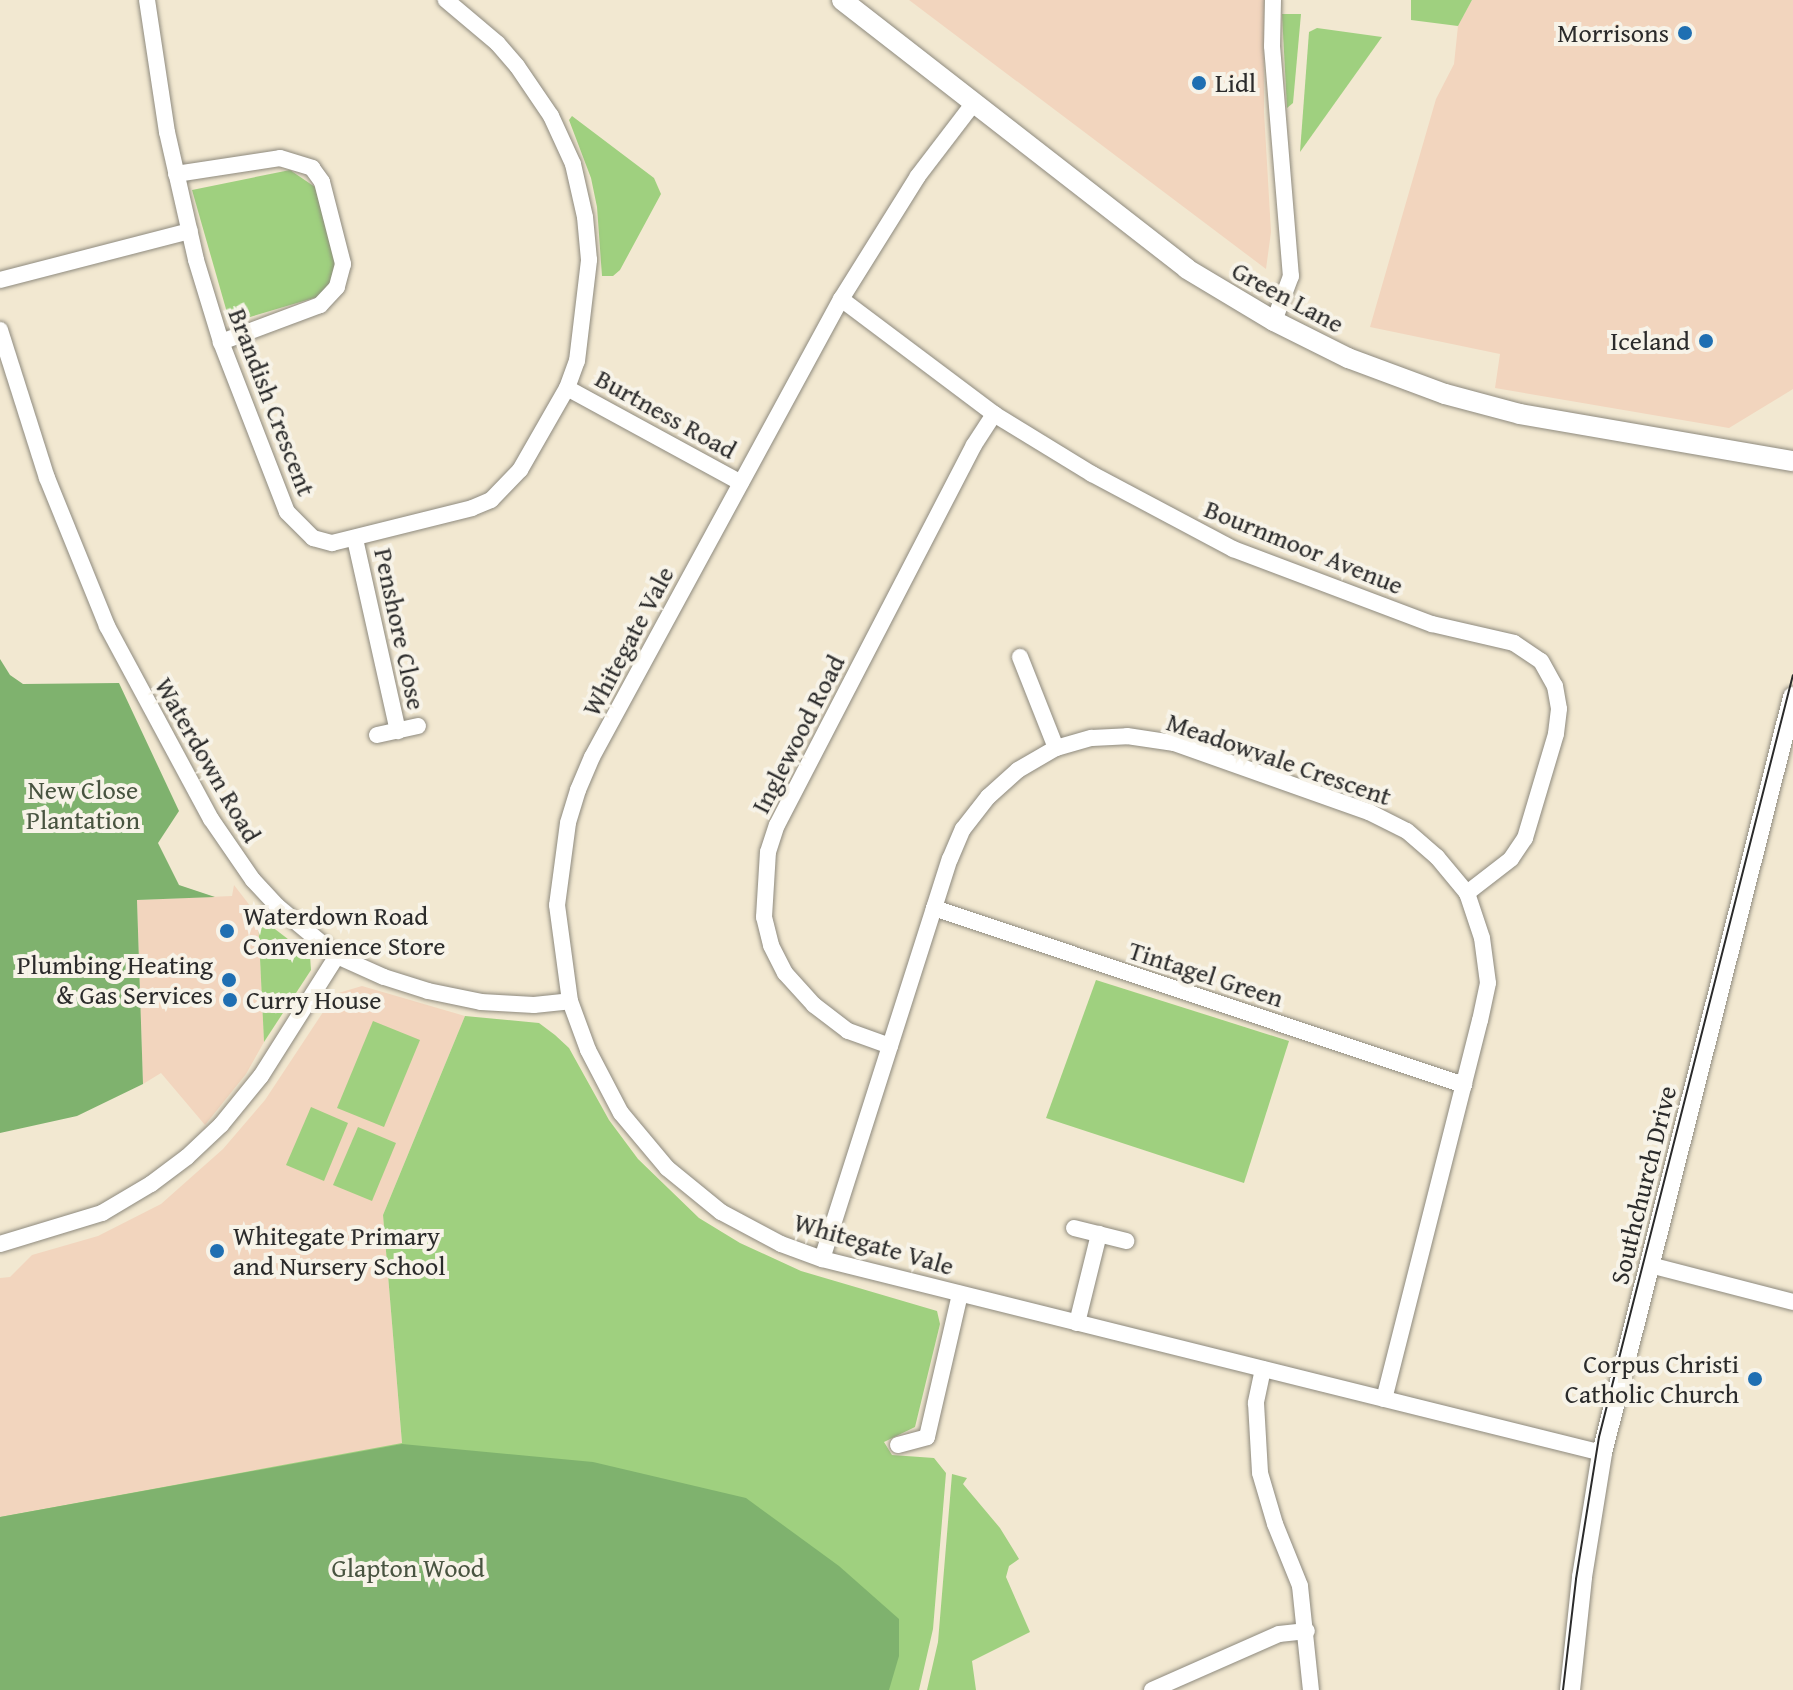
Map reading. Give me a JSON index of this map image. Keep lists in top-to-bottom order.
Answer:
{
  "streets": {
    "street": [
      "Green Lane",
      "Brandish Crescent",
      "Burtness Road",
      "Bournmoor Avenue",
      "Penshore Close",
      "Whitegate Vale",
      "Inglewood Road",
      "Meadowvale Crescent",
      "Waterdown Road",
      "Tintagel Green",
      "Southchurch Drive"
    ]
  },
  "crossings": [
    ["Green Lane", "Whitegate Vale"],
    ["Brandish Crescent", "Burtness Road"],
    ["Brandish Crescent", "Penshore Close"],
    ["Burtness Road", "Whitegate Vale"],
    ["Bournmoor Avenue", "Whitegate Vale"],
    ["Bournmoor Avenue", "Inglewood Road"],
    ["Bournmoor Avenue", "Meadowvale Crescent"],
    ["Whitegate Vale", "Meadowvale Crescent"],
    ["Whitegate Vale", "Waterdown Road"],
    ["Whitegate Vale", "Southchurch Drive"],
    ["Inglewood Road", "Meadowvale Crescent"],
    ["Meadowvale Crescent", "Tintagel Green"]
  ],
  "parks": ["New Close Plantation", "Glapton Wood"],
  "places": [
    "Morrisons",
    "Lidl",
    "Iceland",
    "Waterdown Road Convenience Store",
    "Plumbing Heating & Gas Services",
    "Curry House",
    "Whitegate Primary and Nursery School",
    "Corpus Christi Catholic Church"
  ]
}
